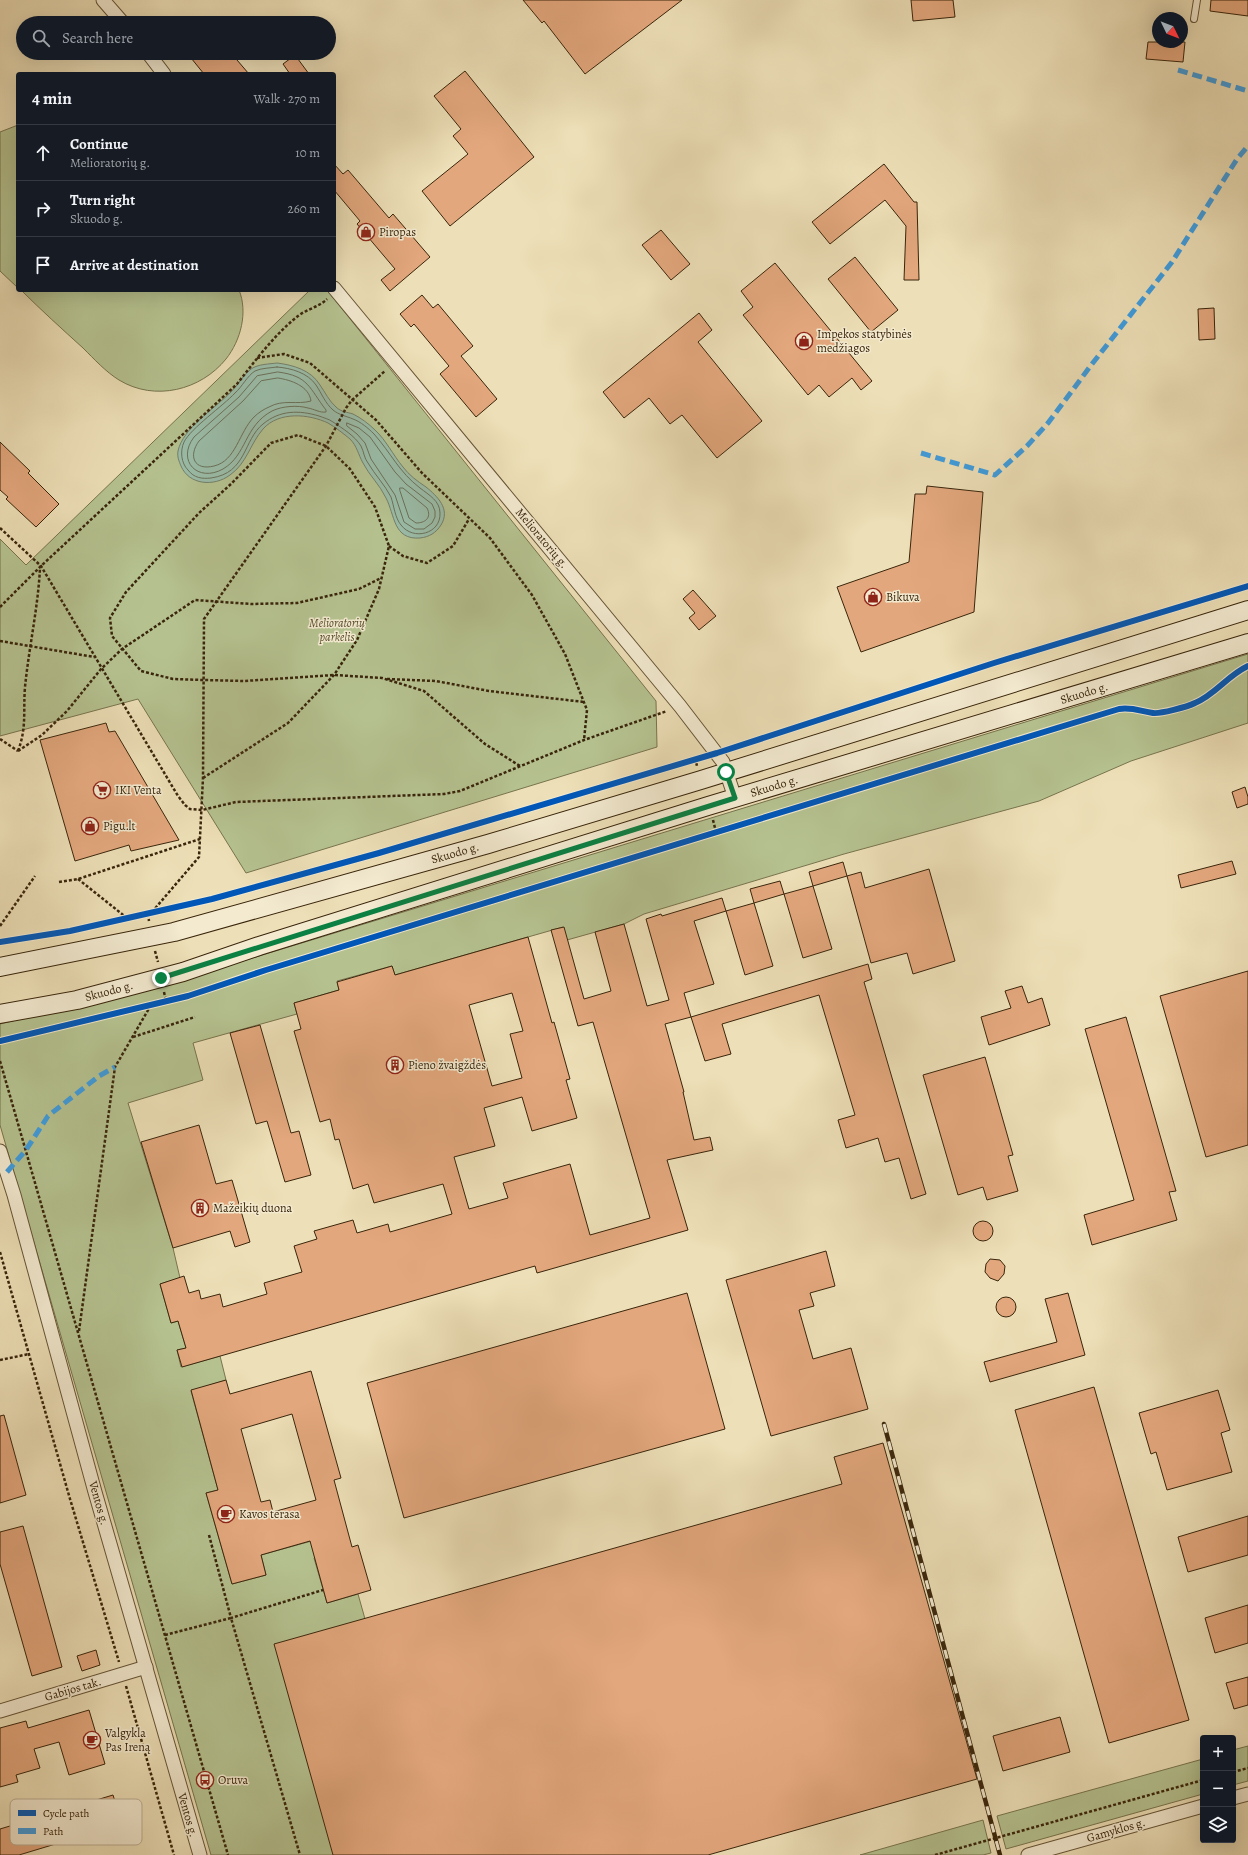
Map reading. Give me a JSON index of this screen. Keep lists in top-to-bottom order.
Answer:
{
  "streets": {
    "main road": ["Skuodo g."],
    "street": [
      "Melioratorių g.",
      "Ventos g.",
      "Gabijos tak.",
      "Gamyklos g."
    ]
  },
  "crossings": [
    ["Melioratorių g.", "Skuodo g."],
    ["Ventos g.", "Gabijos tak."]
  ],
  "parks": ["Melioratorių parkelis"],
  "places": {
    "shop": [
      "Piropas",
      "Impekos statybinės medžiagos",
      "Bikuva",
      "Pigu.lt"
    ],
    "supermarket": ["IKI Venta"],
    "building": ["Pieno žvaigždės", "Mažeikių duona"],
    "cafe": ["Kavos terasa", "Valgykla Pas Ireną"],
    "bus stop": ["Oruva"]
  },
  "legend": ["Cycle path", "Path"],
  "north": "bottom right",
  "page": {
    "search": "Search here",
    "heading": ["4 min", "Walk · 270 m"],
    "list": [
      ["Continue", "Melioratorių g.", "10 m"],
      ["Turn right", "Skuodo g.", "260 m"],
      "Arrive at destination"
    ],
    "map_buttons": ["+", "−"]
  }
}
